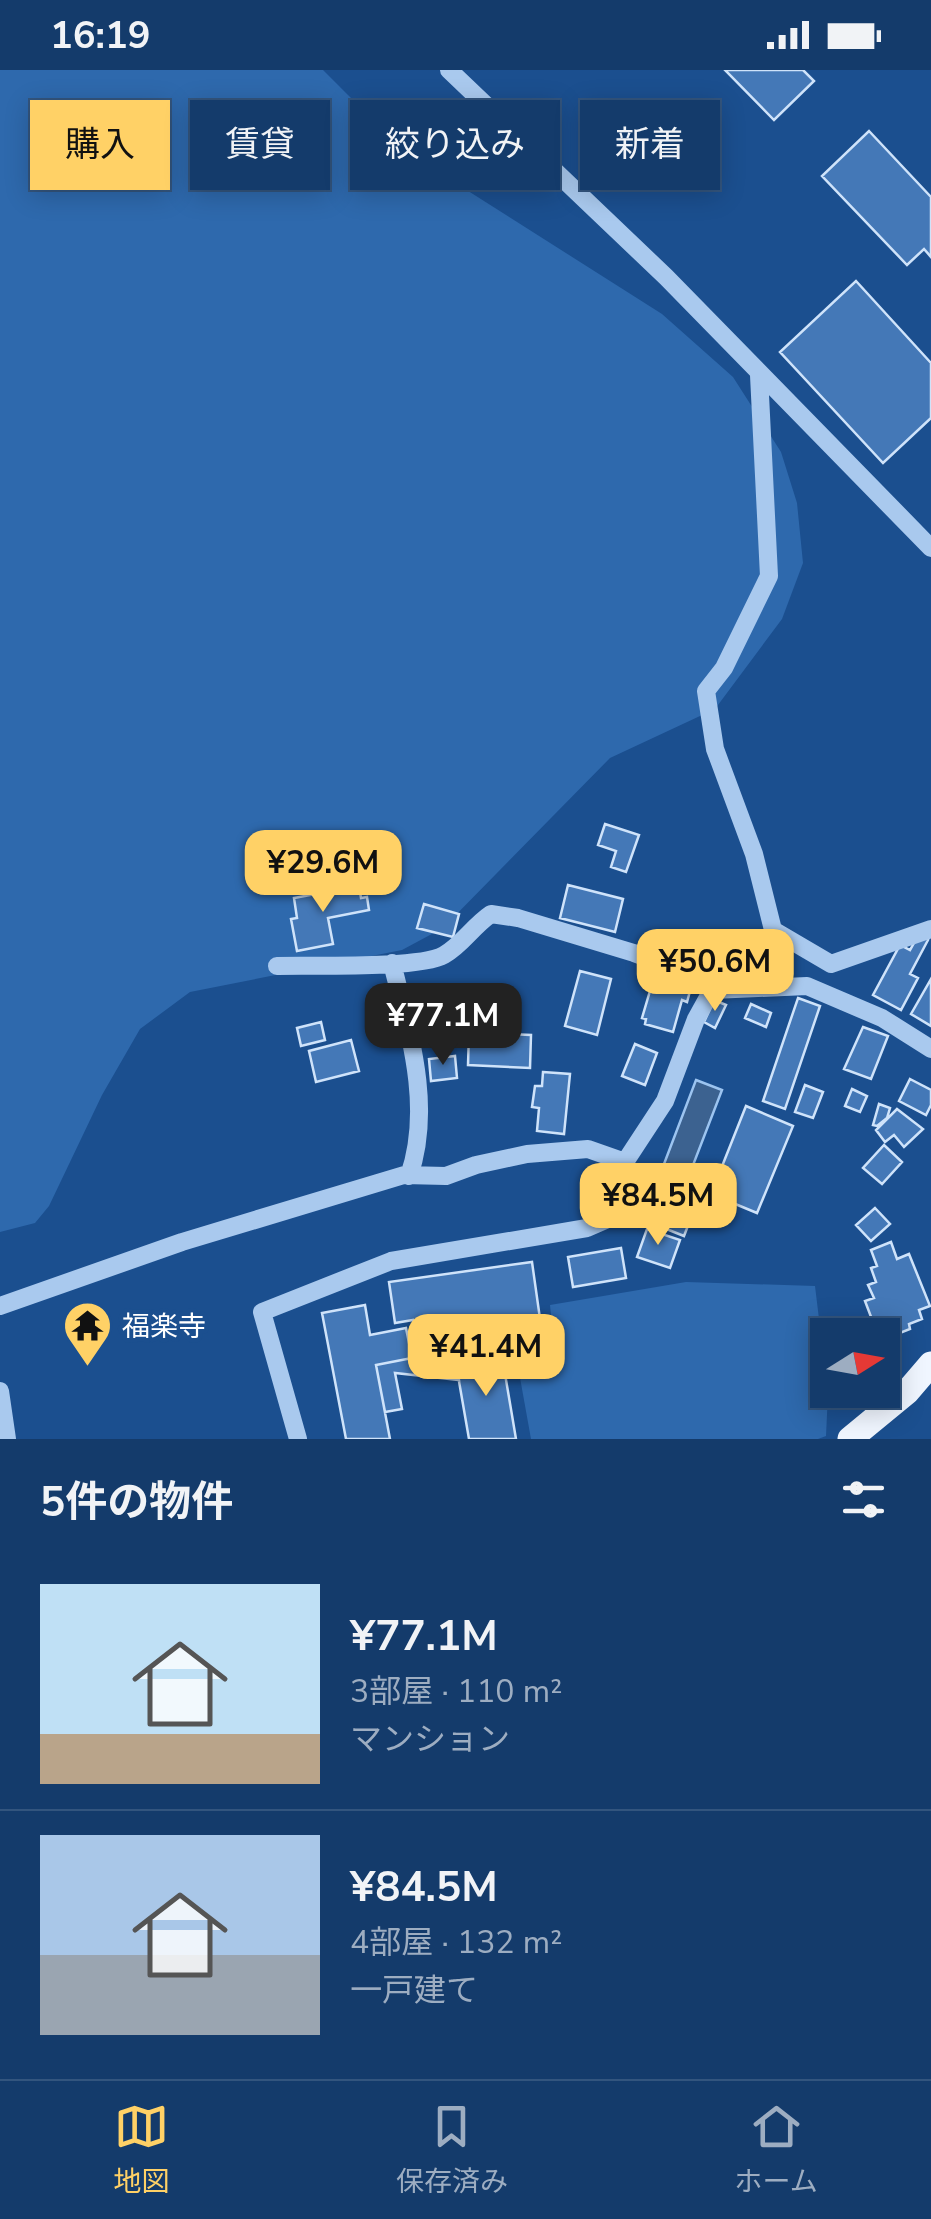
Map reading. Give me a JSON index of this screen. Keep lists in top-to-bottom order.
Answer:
{
  "places": {
    "temple": ["福楽寺"]
  },
  "north": "right",
  "page": {
    "status": "16:19",
    "chip": [
      "購入",
      "賃貸",
      "絞り込み",
      "新着"
    ],
    "price": [
      "¥29.6M",
      "¥50.6M",
      "¥77.1M",
      "¥84.5M",
      "¥41.4M"
    ],
    "heading": "5件の物件",
    "list": [
      {
        "name": "¥77.1M",
        "note": "3部屋 · 110 m² · マンション"
      },
      {
        "name": "¥84.5M",
        "note": "4部屋 · 132 m² · 一戸建て"
      }
    ],
    "tabs": ["地図", "保存済み", "ホーム"]
  }
}
